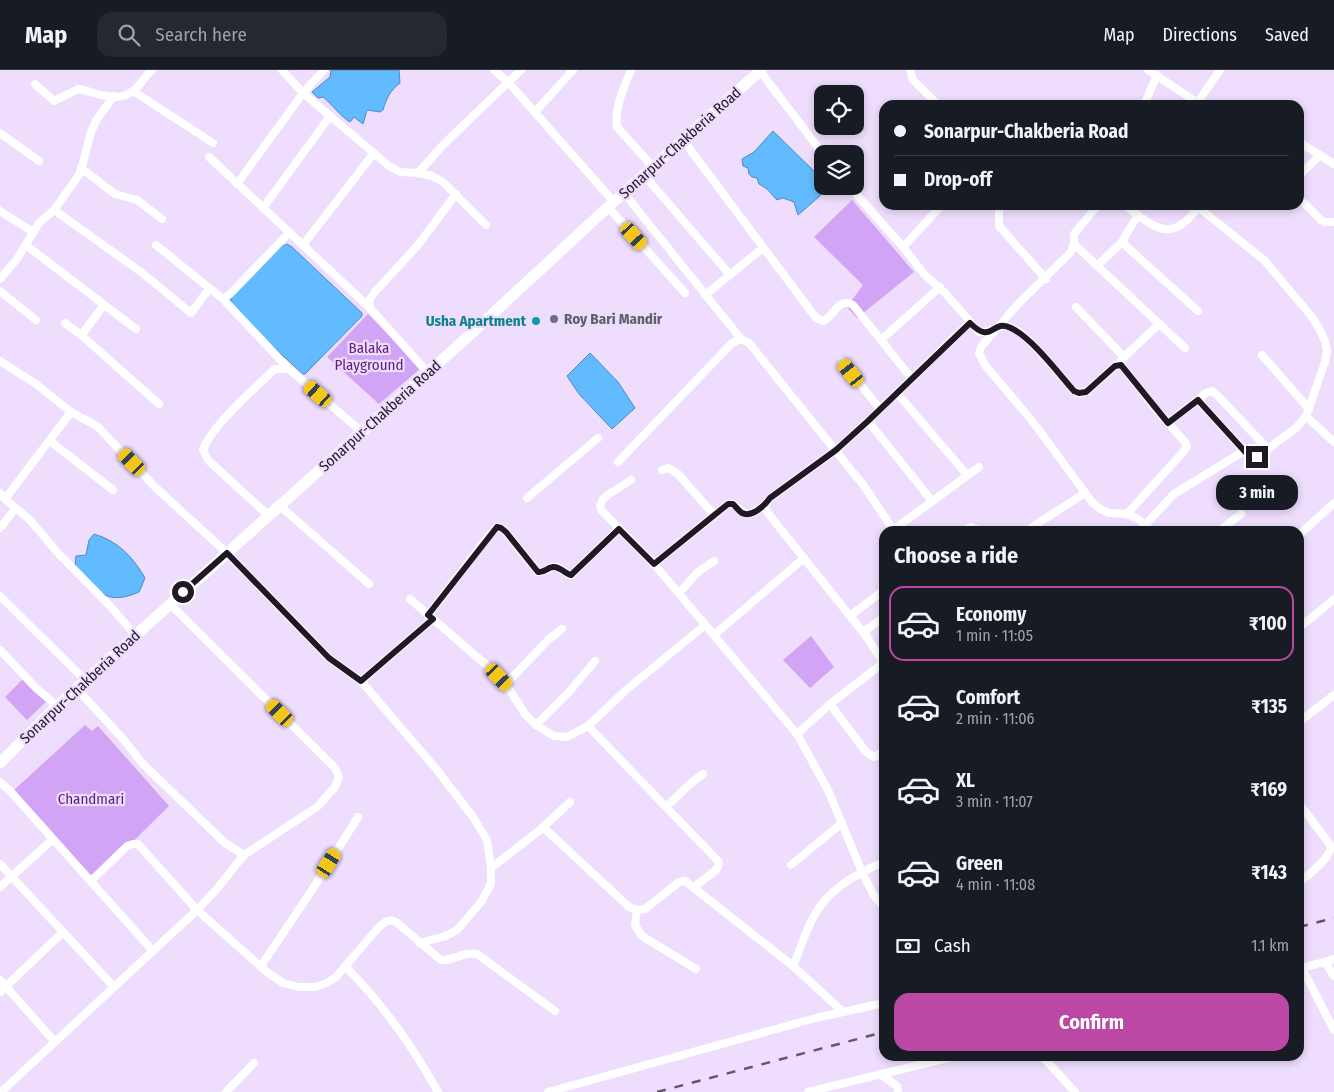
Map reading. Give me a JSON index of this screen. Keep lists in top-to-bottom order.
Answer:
{
  "streets": {
    "main road": ["Sonarpur-Chakberia Road"]
  },
  "parks": ["Balaka Playground", "Chandmari"],
  "places": ["Roy Bari Mandir", "Usha Apartment"],
  "page": {
    "header": "Map",
    "search": "Search here",
    "nav": ["Map", "Directions", "Saved"],
    "banner": ["Sonarpur-Chakberia Road", "Drop-off"],
    "bubble": "3 min",
    "heading": "Choose a ride",
    "list": [
      {
        "name": "Economy",
        "note": "1 min · 11:05",
        "value": "₹100"
      },
      {
        "name": "Comfort",
        "note": "2 min · 11:06",
        "value": "₹135"
      },
      {
        "name": "XL",
        "note": "3 min · 11:07",
        "value": "₹169"
      },
      {
        "name": "Green",
        "note": "4 min · 11:08",
        "value": "₹143"
      }
    ],
    "pay": ["Cash", "1.1 km"],
    "buttons": "Confirm"
  }
}
